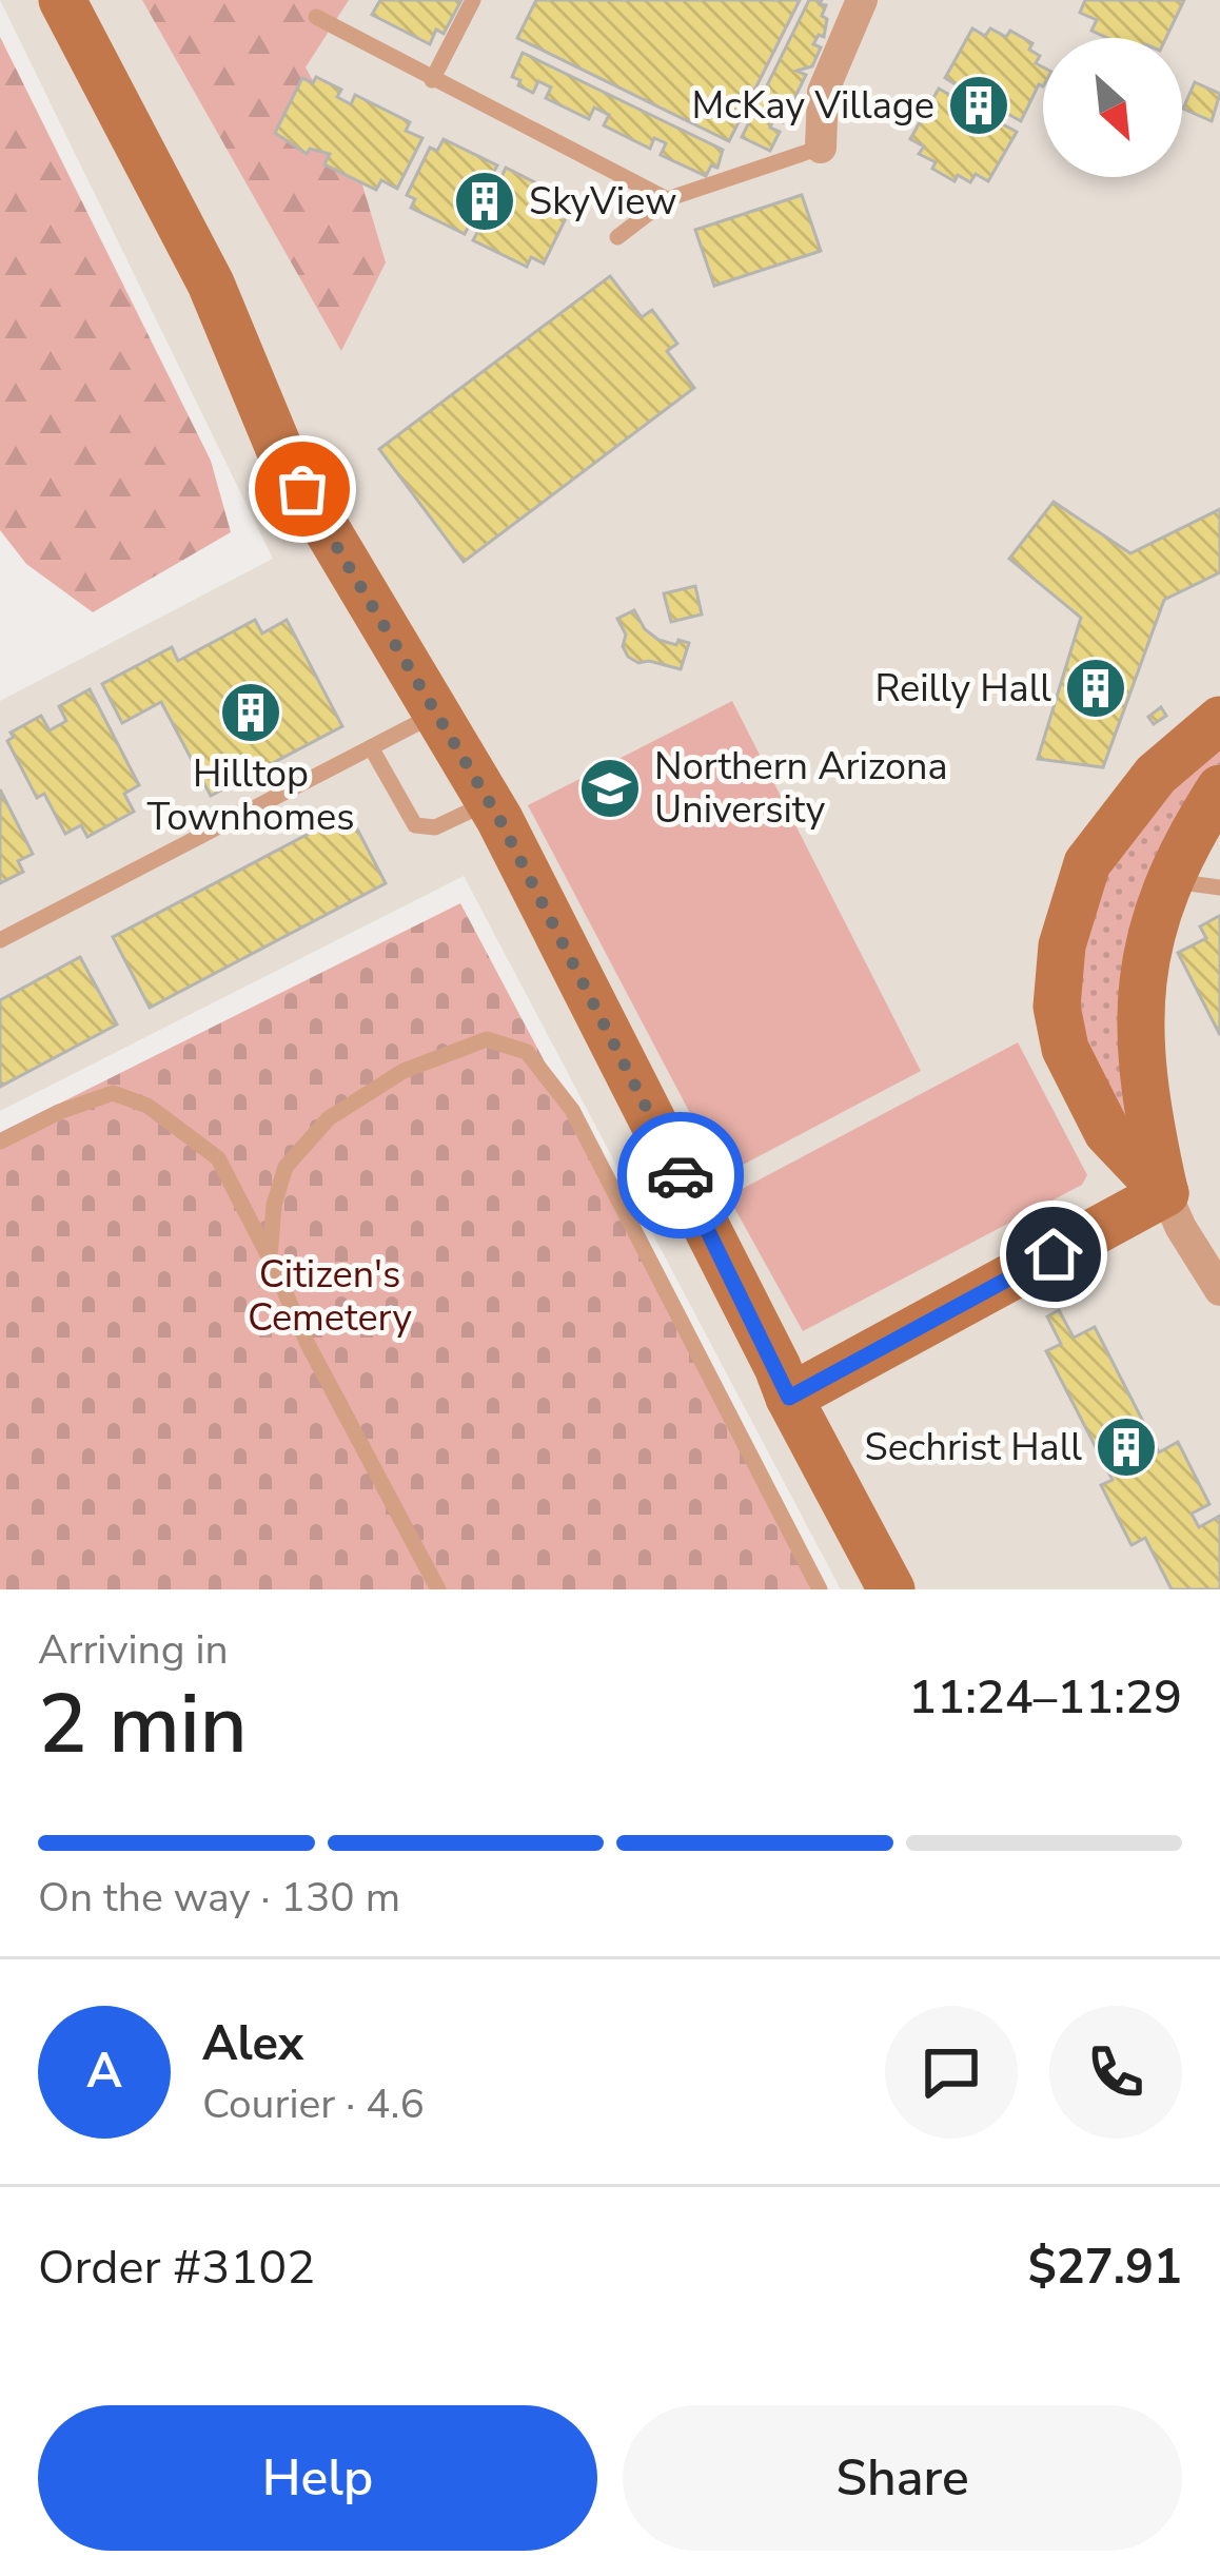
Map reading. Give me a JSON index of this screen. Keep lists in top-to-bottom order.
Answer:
{
  "parks": ["Citizen's Cemetery"],
  "places": {
    "building": [
      "McKay Village",
      "SkyView",
      "Reilly Hall",
      "Hilltop Townhomes",
      "Sechrist Hall"
    ],
    "school or university": ["Northern Arizona University"]
  },
  "north": "bottom right",
  "page": {
    "heading": ["2 min", "Arriving in", "11:24–11:29"],
    "panel": [
      "Alex",
      "Courier · 4.6",
      "Order #3102",
      "$27.91"
    ],
    "bar": "On the way · 130 m",
    "round": "A",
    "buttons": ["Help", "Share"]
  }
}
